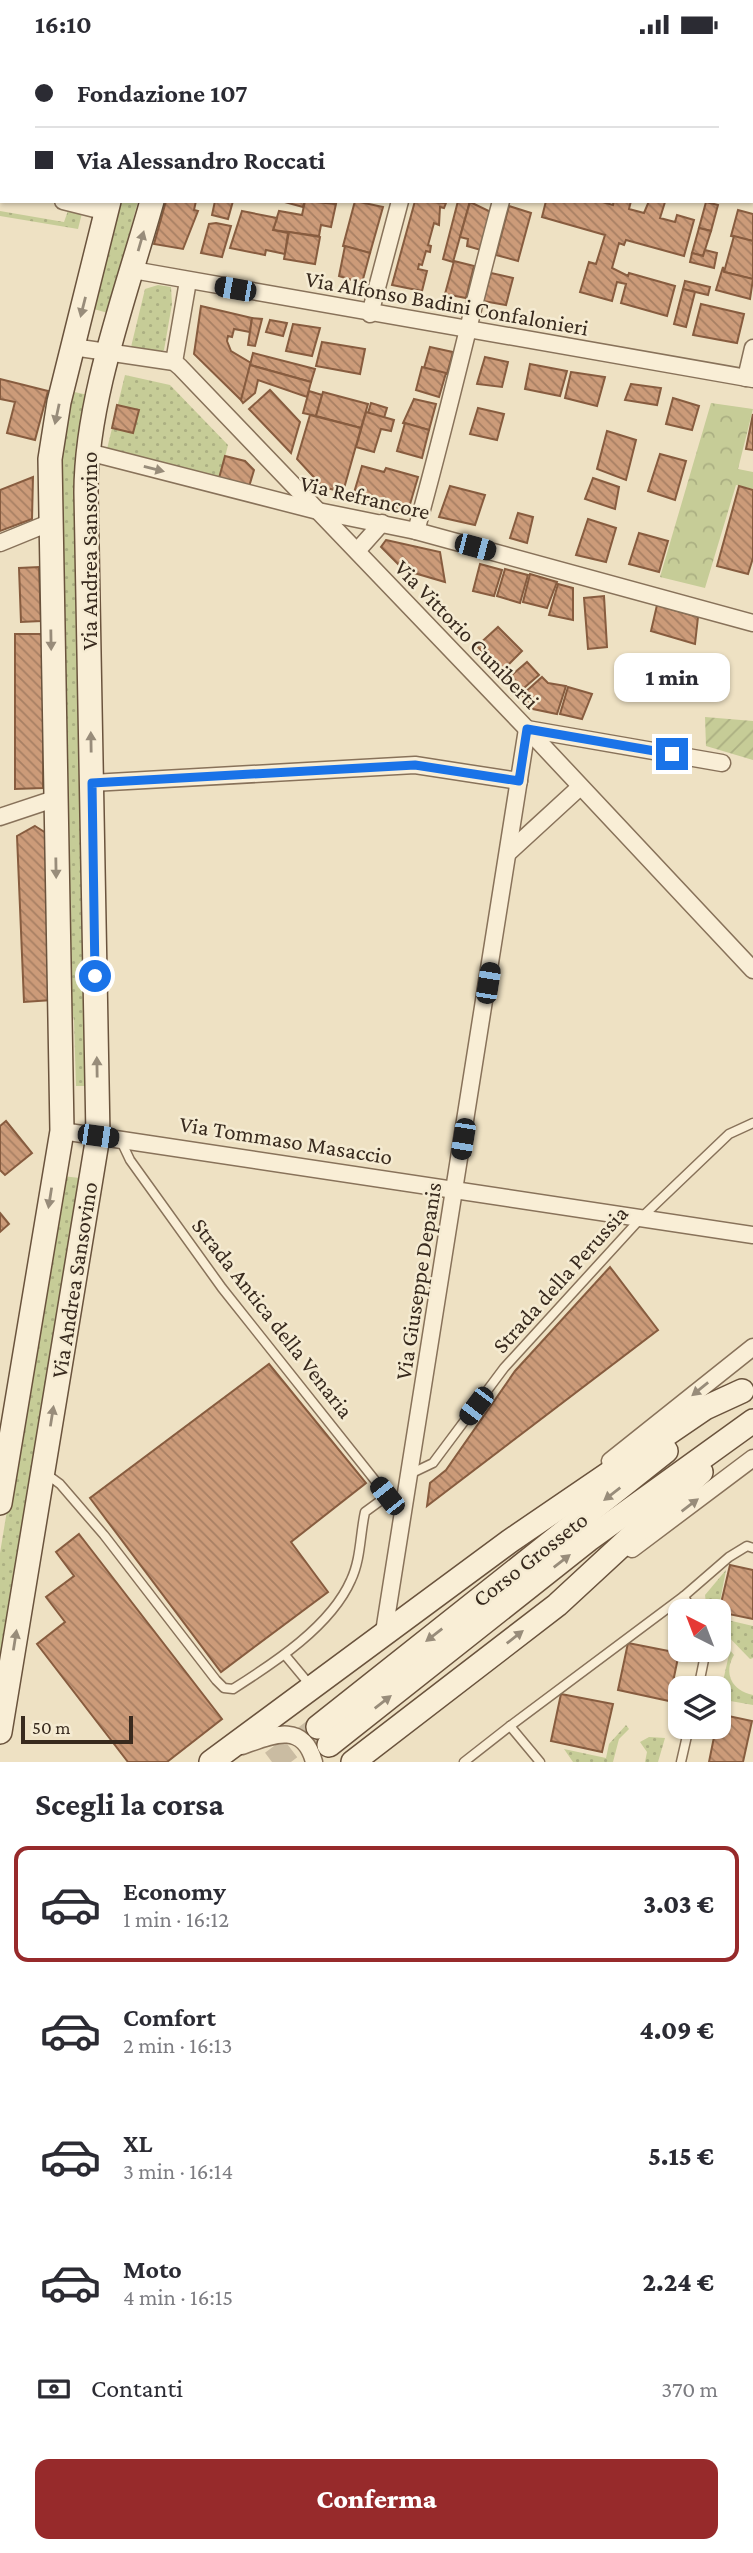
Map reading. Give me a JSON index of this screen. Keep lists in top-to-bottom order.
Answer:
{
  "streets": {
    "main road": ["Via Andrea Sansovino", "Corso Grosseto"],
    "street": [
      "Via Alfonso Badini Confalonieri",
      "Via Refrancore",
      "Via Vittorio Cuniberti",
      "Via Tommaso Masaccio",
      "Via Giuseppe Depanis"
    ],
    "lane": ["Strada della Perussia", "Strada Antica della Venaria"]
  },
  "crossings": [
    ["Via Alfonso Badini Confalonieri", "Via Andrea Sansovino"],
    ["Via Refrancore", "Via Andrea Sansovino"],
    ["Via Refrancore", "Via Vittorio Cuniberti"],
    ["Via Andrea Sansovino", "Via Tommaso Masaccio"],
    ["Via Andrea Sansovino", "Strada Antica della Venaria"],
    ["Via Vittorio Cuniberti", "Via Giuseppe Depanis"],
    ["Via Tommaso Masaccio", "Strada della Perussia"],
    ["Via Tommaso Masaccio", "Via Giuseppe Depanis"],
    ["Via Tommaso Masaccio", "Strada Antica della Venaria"],
    ["Strada della Perussia", "Via Giuseppe Depanis"],
    ["Via Giuseppe Depanis", "Strada Antica della Venaria"],
    ["Via Giuseppe Depanis", "Corso Grosseto"]
  ],
  "scale_bar": "50 m",
  "north": "top left",
  "page": {
    "status": "16:10",
    "banner": ["Fondazione 107", "Via Alessandro Roccati"],
    "bubble": "1 min",
    "scale": "50 m",
    "heading": "Scegli la corsa",
    "list": [
      {
        "name": "Economy",
        "note": "1 min · 16:12",
        "value": "3.03 €"
      },
      {
        "name": "Comfort",
        "note": "2 min · 16:13",
        "value": "4.09 €"
      },
      {
        "name": "XL",
        "note": "3 min · 16:14",
        "value": "5.15 €"
      },
      {
        "name": "Moto",
        "note": "4 min · 16:15",
        "value": "2.24 €"
      }
    ],
    "pay": ["Contanti", "370 m"],
    "buttons": "Conferma"
  }
}
